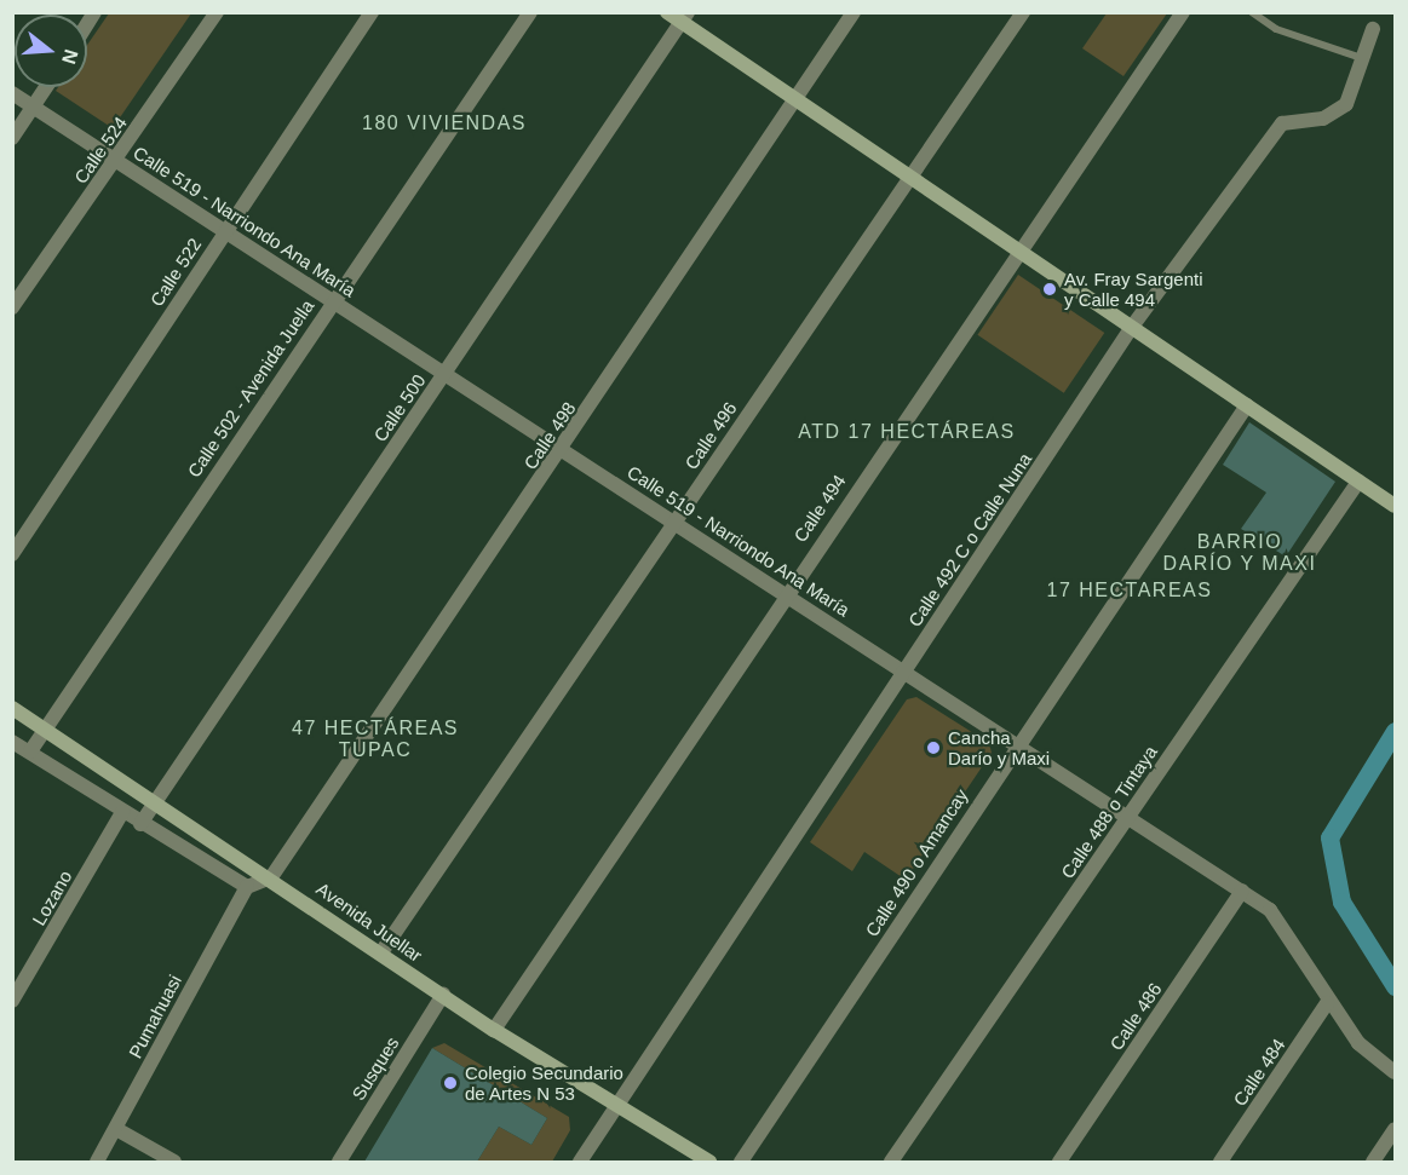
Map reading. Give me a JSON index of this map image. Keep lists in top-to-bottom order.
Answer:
{
  "streets": {
    "street": [
      "Calle 524",
      "Calle 519 - Narriondo Ana María",
      "Calle 522",
      "Calle 502 - Avenida Juella",
      "Calle 500",
      "Calle 498",
      "Calle 496",
      "Calle 494",
      "Calle 492 C o Calle Nuna",
      "Calle 488 o Tintaya",
      "Calle 490 o Amancay",
      "Lozano",
      "Avenida Juellar",
      "Pumahuasi",
      "Calle 486",
      "Susques",
      "Calle 484"
    ]
  },
  "crossings": [
    ["Calle 524", "Calle 519 - Narriondo Ana María"],
    ["Calle 519 - Narriondo Ana María", "Calle 522"],
    ["Calle 519 - Narriondo Ana María", "Calle 502 - Avenida Juella"],
    ["Calle 519 - Narriondo Ana María", "Calle 500"],
    ["Calle 519 - Narriondo Ana María", "Calle 498"],
    ["Calle 519 - Narriondo Ana María", "Calle 496"],
    ["Calle 519 - Narriondo Ana María", "Calle 494"],
    ["Calle 519 - Narriondo Ana María", "Calle 492 C o Calle Nuna"],
    ["Calle 519 - Narriondo Ana María", "Calle 488 o Tintaya"],
    ["Calle 519 - Narriondo Ana María", "Calle 490 o Amancay"],
    ["Calle 519 - Narriondo Ana María", "Calle 486"],
    ["Calle 519 - Narriondo Ana María", "Calle 484"],
    ["Calle 502 - Avenida Juella", "Avenida Juellar"],
    ["Calle 500", "Avenida Juellar"],
    ["Calle 498", "Avenida Juellar"],
    ["Calle 496", "Avenida Juellar"],
    ["Calle 494", "Avenida Juellar"],
    ["Calle 492 C o Calle Nuna", "Avenida Juellar"],
    ["Avenida Juellar", "Susques"]
  ],
  "districts": [
    "180 VIVIENDAS",
    "ATD 17 HECTÁREAS",
    "BARRIO DARÍO Y MAXI",
    "17 HECTAREAS",
    "47 HECTÁREAS TUPAC"
  ],
  "places": ["Av. Fray Sargenti y Calle 494", "Cancha Darío y Maxi", "Colegio Secundario de Artes N 53"],
  "north": "right"
}
